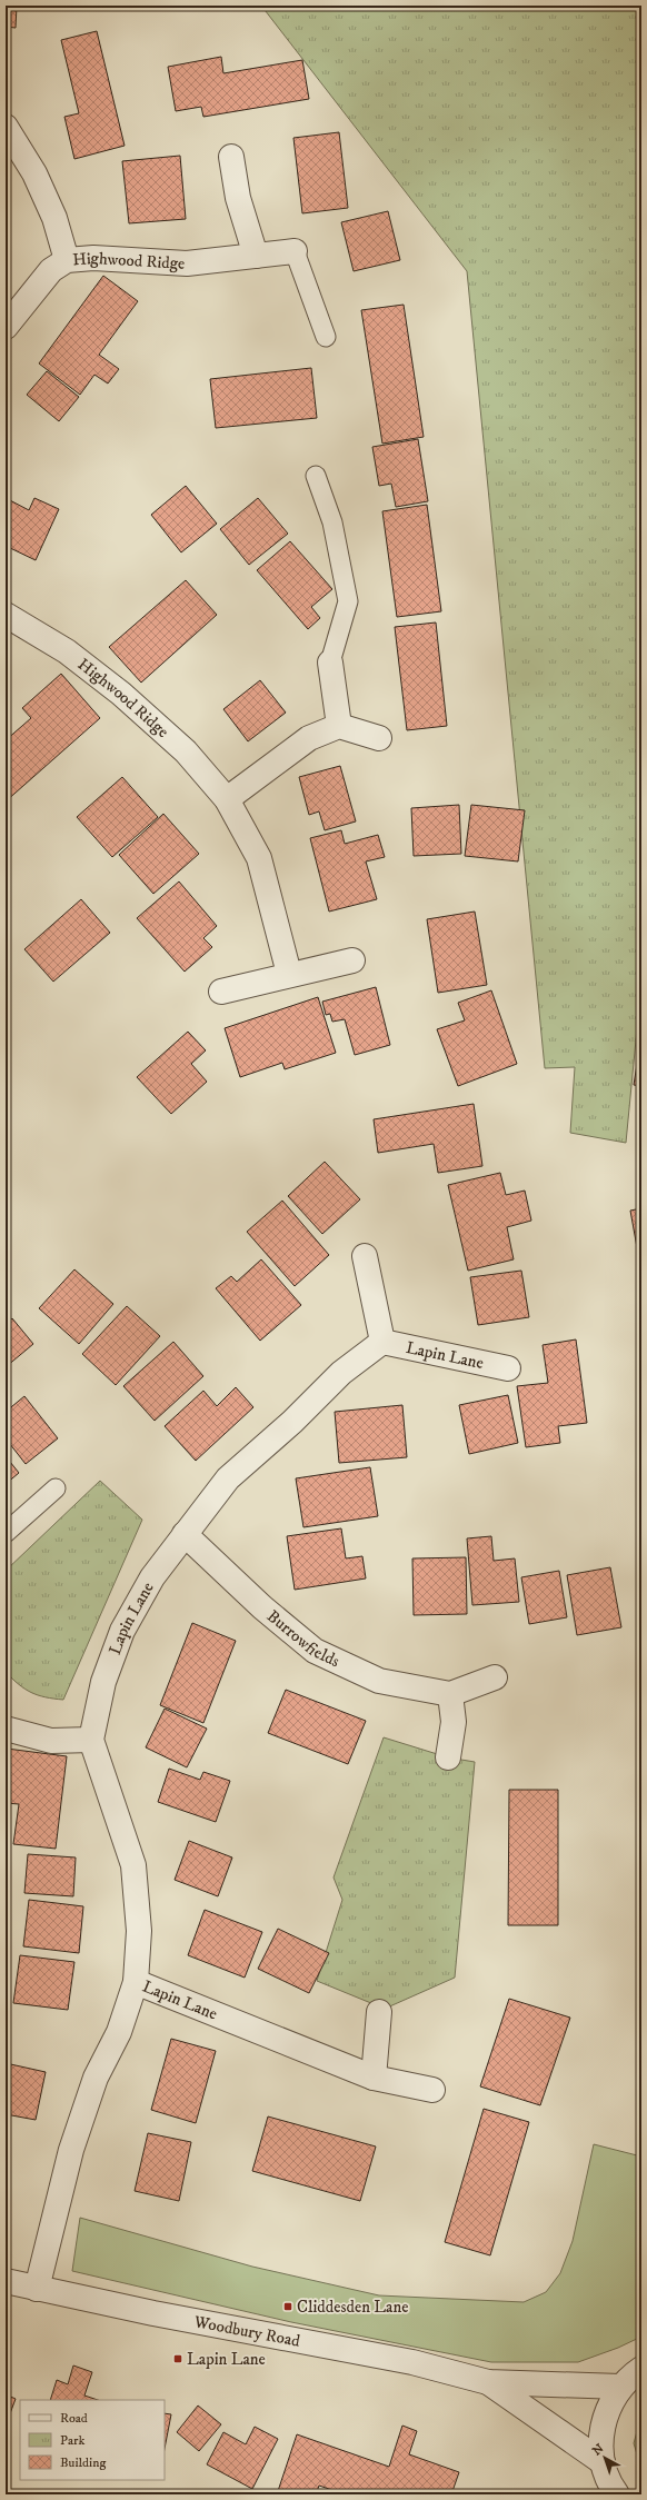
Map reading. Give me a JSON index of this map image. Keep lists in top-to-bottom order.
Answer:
{
  "streets": {
    "street": [
      "Highwood Ridge",
      "Lapin Lane",
      "Burrowfields",
      "Woodbury Road"
    ]
  },
  "crossings": [
    ["Lapin Lane", "Burrowfields"],
    ["Lapin Lane", "Woodbury Road"]
  ],
  "places": {
    "transit": ["Cliddesden Lane", "Lapin Lane"]
  },
  "legend": ["Road", "Park", "Building"],
  "north": "top left"
}
